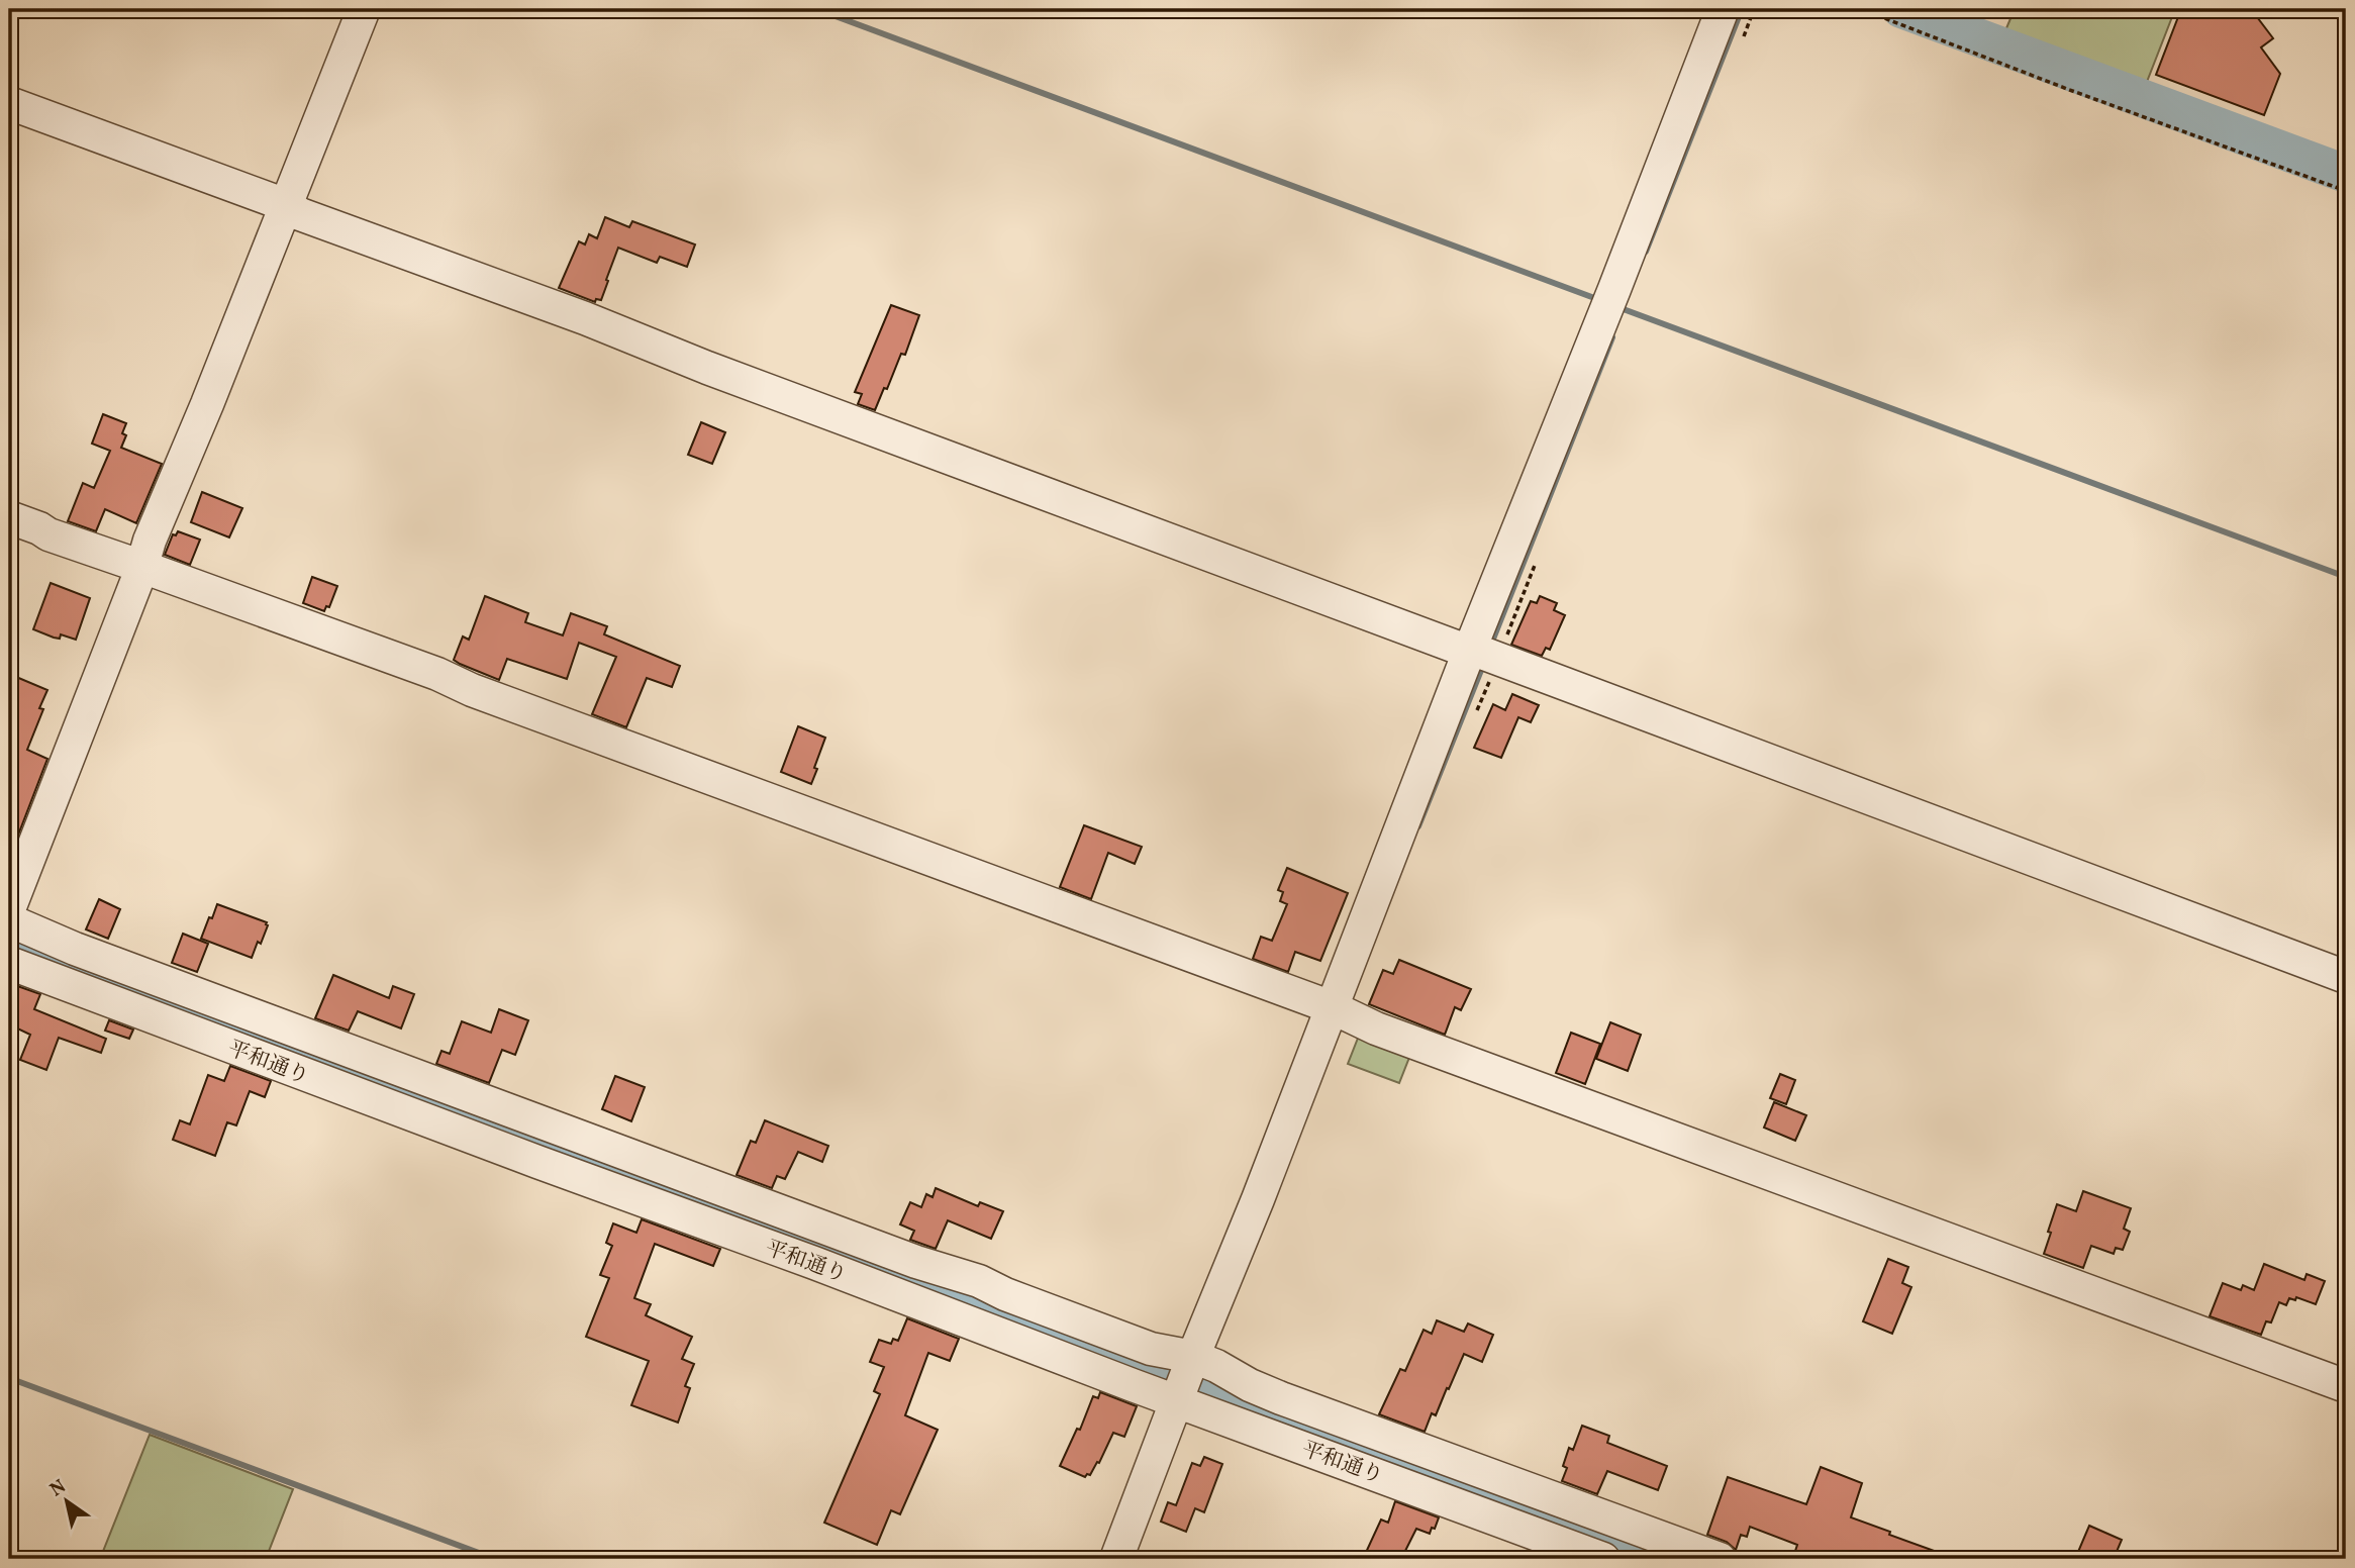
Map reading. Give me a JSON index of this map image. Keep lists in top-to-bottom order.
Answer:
{
  "streets": {
    "street": ["平和通り"]
  },
  "north": "top left"
}
